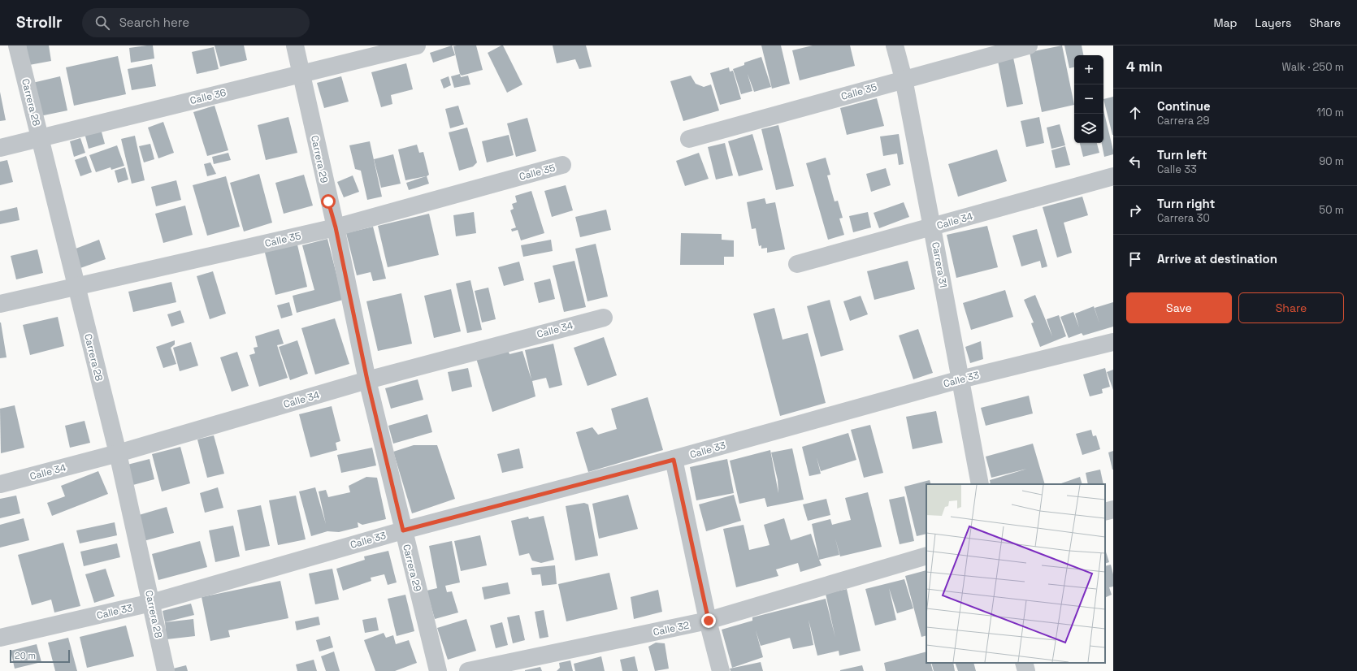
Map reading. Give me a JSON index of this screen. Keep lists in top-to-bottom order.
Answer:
{
  "streets": {
    "street": [
      "Calle 35",
      "Calle 36",
      "Carrera 28",
      "Carrera 29",
      "Calle 34",
      "Carrera 31",
      "Calle 33",
      "Calle 32"
    ]
  },
  "crossings": [
    ["Calle 35", "Carrera 28"],
    ["Calle 35", "Carrera 29"],
    ["Calle 35", "Carrera 31"],
    ["Calle 36", "Carrera 28"],
    ["Calle 36", "Carrera 29"],
    ["Carrera 28", "Calle 34"],
    ["Carrera 28", "Calle 33"],
    ["Carrera 29", "Calle 34"],
    ["Carrera 29", "Calle 33"],
    ["Calle 34", "Carrera 31"],
    ["Carrera 31", "Calle 33"]
  ],
  "scale_bar": "20 m",
  "page": {
    "header": "Strollr",
    "search": "Search here",
    "nav": ["Map", "Layers", "Share"],
    "heading": ["4 min", "Walk · 250 m"],
    "map_buttons": ["+", "−"],
    "list": [
      ["Continue", "Carrera 29", "110 m"],
      ["Turn left", "Calle 33", "90 m"],
      ["Turn right", "Carrera 30", "50 m"],
      "Arrive at destination"
    ],
    "buttons": ["Save", "Share"],
    "scale": "20 m"
  }
}
